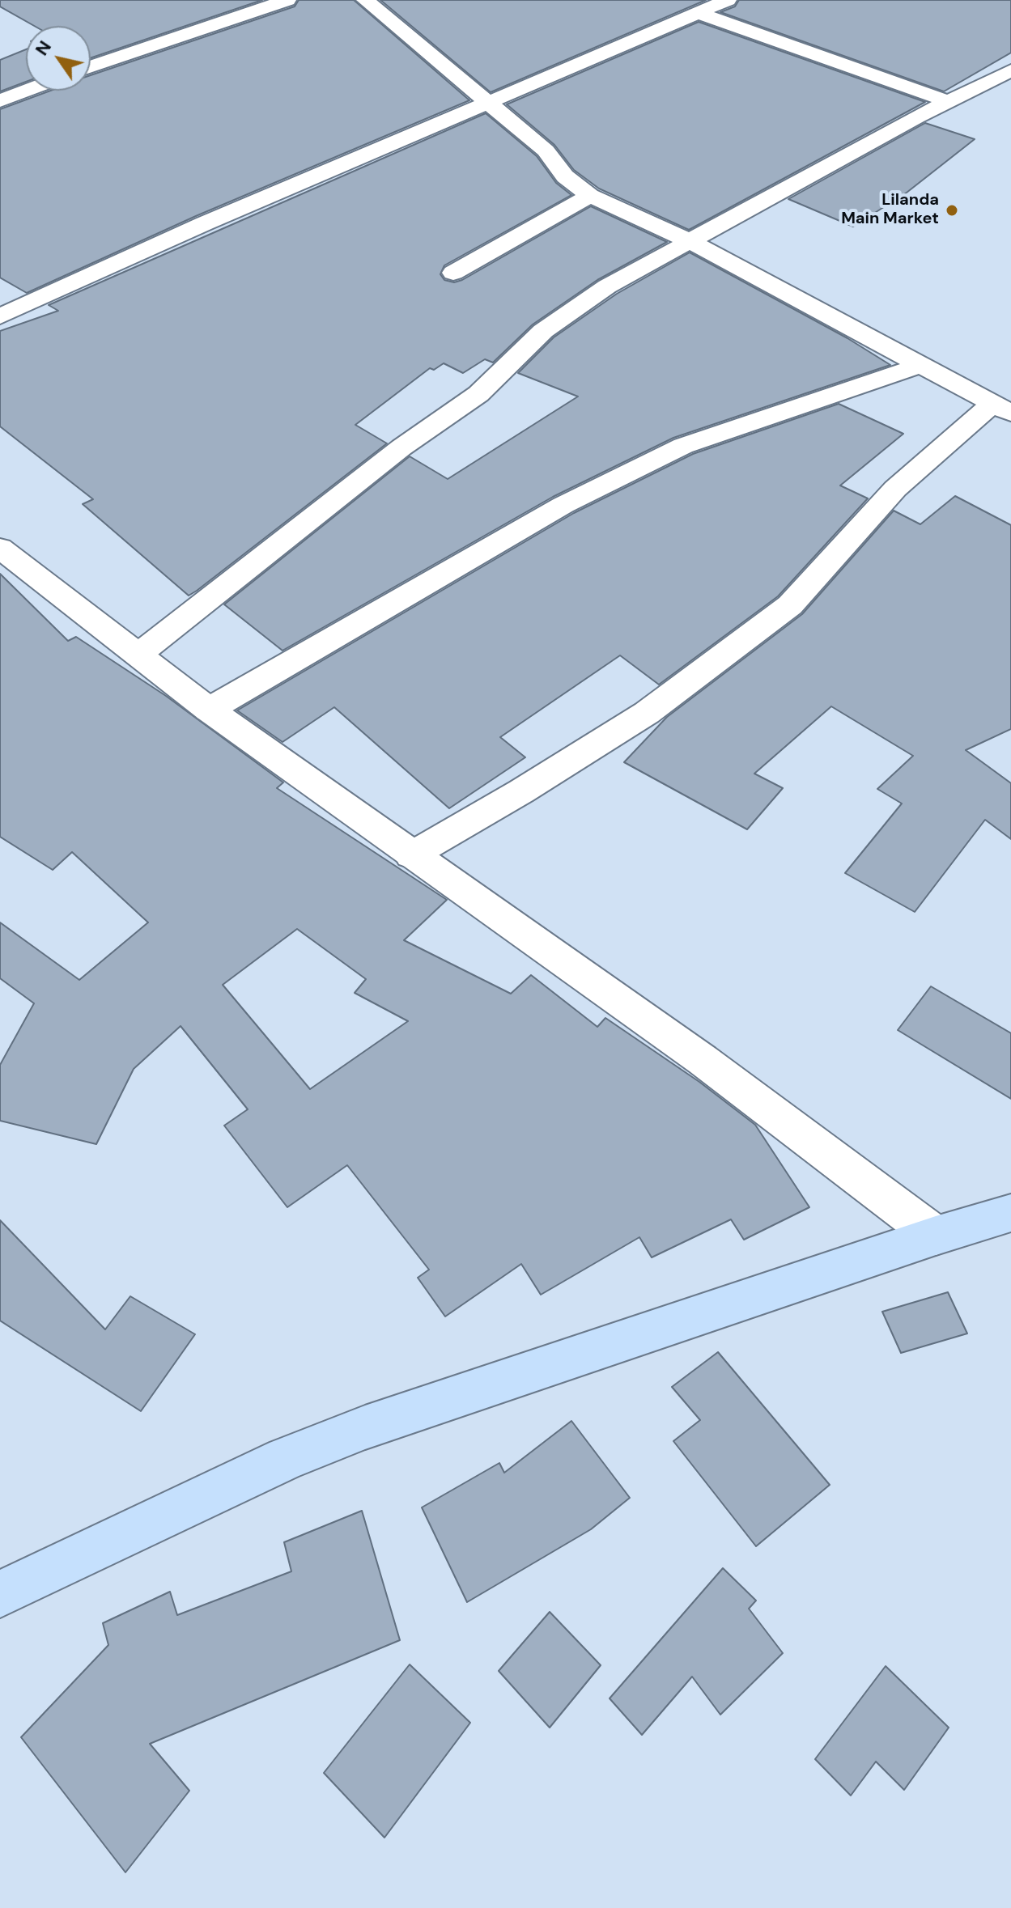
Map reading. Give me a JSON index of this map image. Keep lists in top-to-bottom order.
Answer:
{
  "places": ["Lilanda Main Market"],
  "north": "top left"
}
